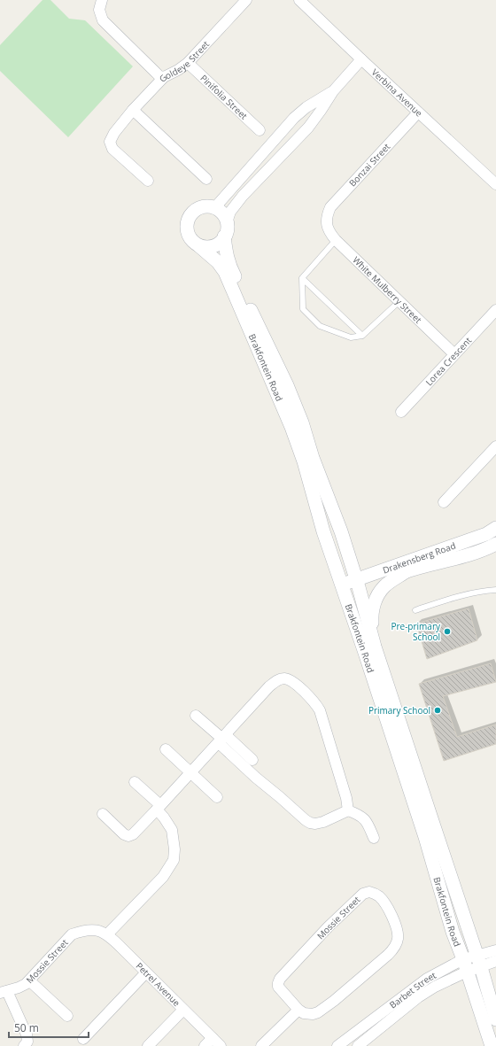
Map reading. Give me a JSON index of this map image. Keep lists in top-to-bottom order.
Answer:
{
  "streets": {
    "street": [
      "Goldeye Street",
      "Verbina Avenue",
      "Pinifolia Street",
      "Bonzai Street",
      "White Mulberry Street",
      "Lorea Crescent",
      "Brakfontein Road",
      "Drakensberg Road",
      "Mossie Street",
      "Petrel Avenue",
      "Barbet Street"
    ]
  },
  "crossings": [
    ["Goldeye Street", "Pinifolia Street"],
    ["Verbina Avenue", "Bonzai Street"],
    ["Bonzai Street", "White Mulberry Street"],
    ["White Mulberry Street", "Lorea Crescent"],
    ["Brakfontein Road", "Drakensberg Road"],
    ["Brakfontein Road", "Barbet Street"],
    ["Mossie Street", "Petrel Avenue"]
  ],
  "places": ["Pre-primary School", "Primary School"],
  "scale_bar": "50 m"
}
